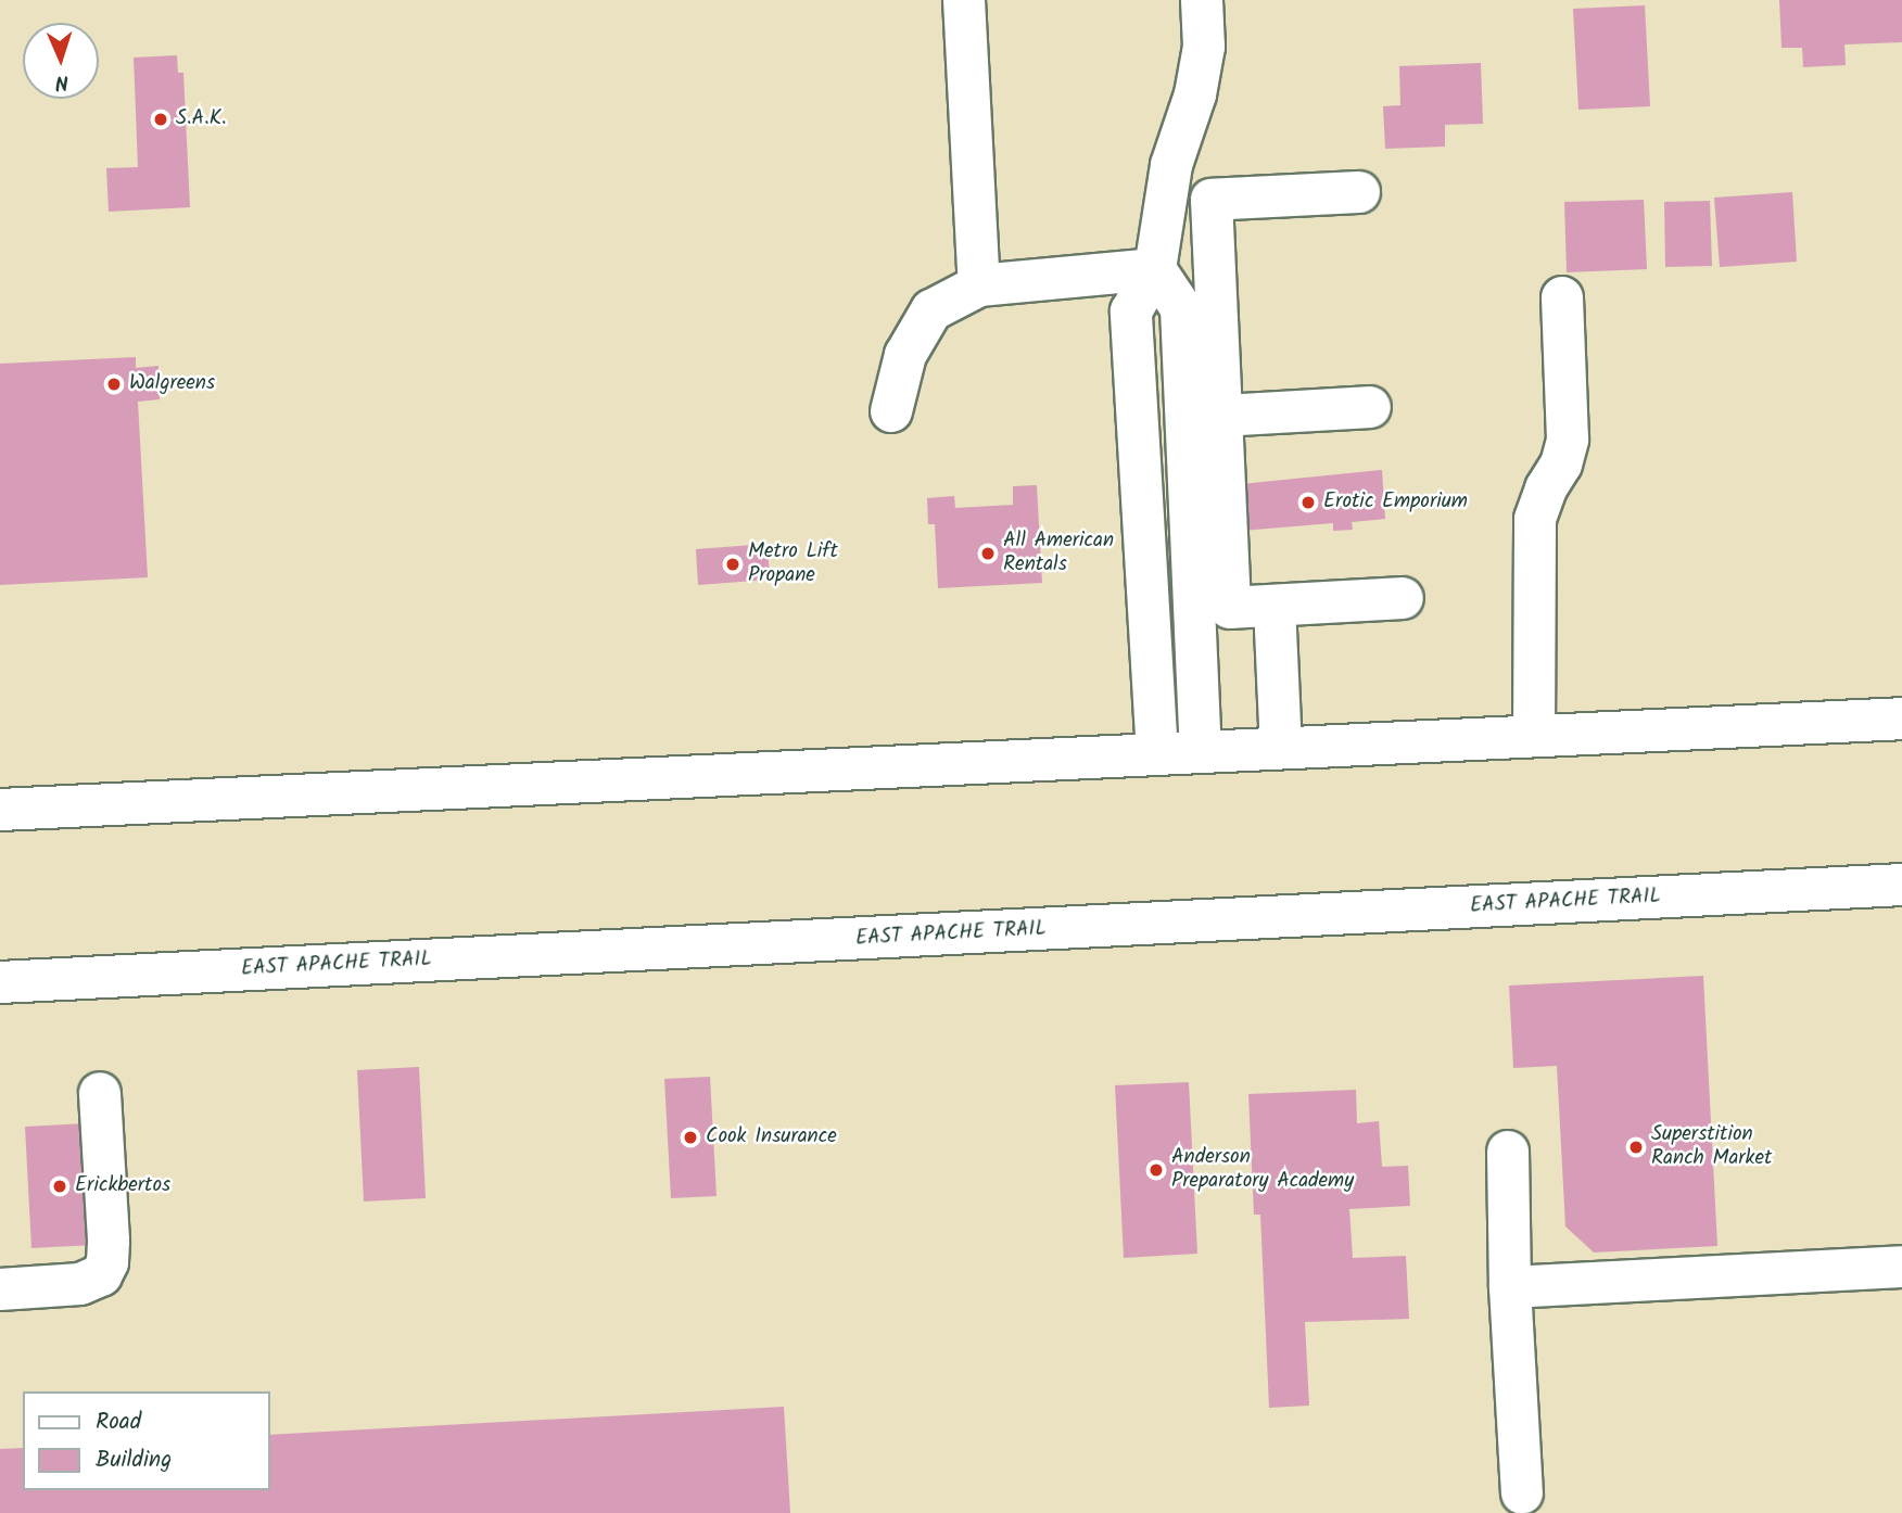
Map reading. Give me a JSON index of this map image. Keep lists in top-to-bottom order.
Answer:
{
  "streets": {
    "main road": ["EAST APACHE TRAIL"]
  },
  "places": [
    "S.A.K.",
    "Walgreens",
    "Erotic Emporium",
    "All American Rentals",
    "Metro Lift Propane",
    "Cook Insurance",
    "Superstition Ranch Market",
    "Anderson Preparatory Academy",
    "Erickbertos"
  ],
  "legend": ["Road", "Building"],
  "north": "bottom"
}
